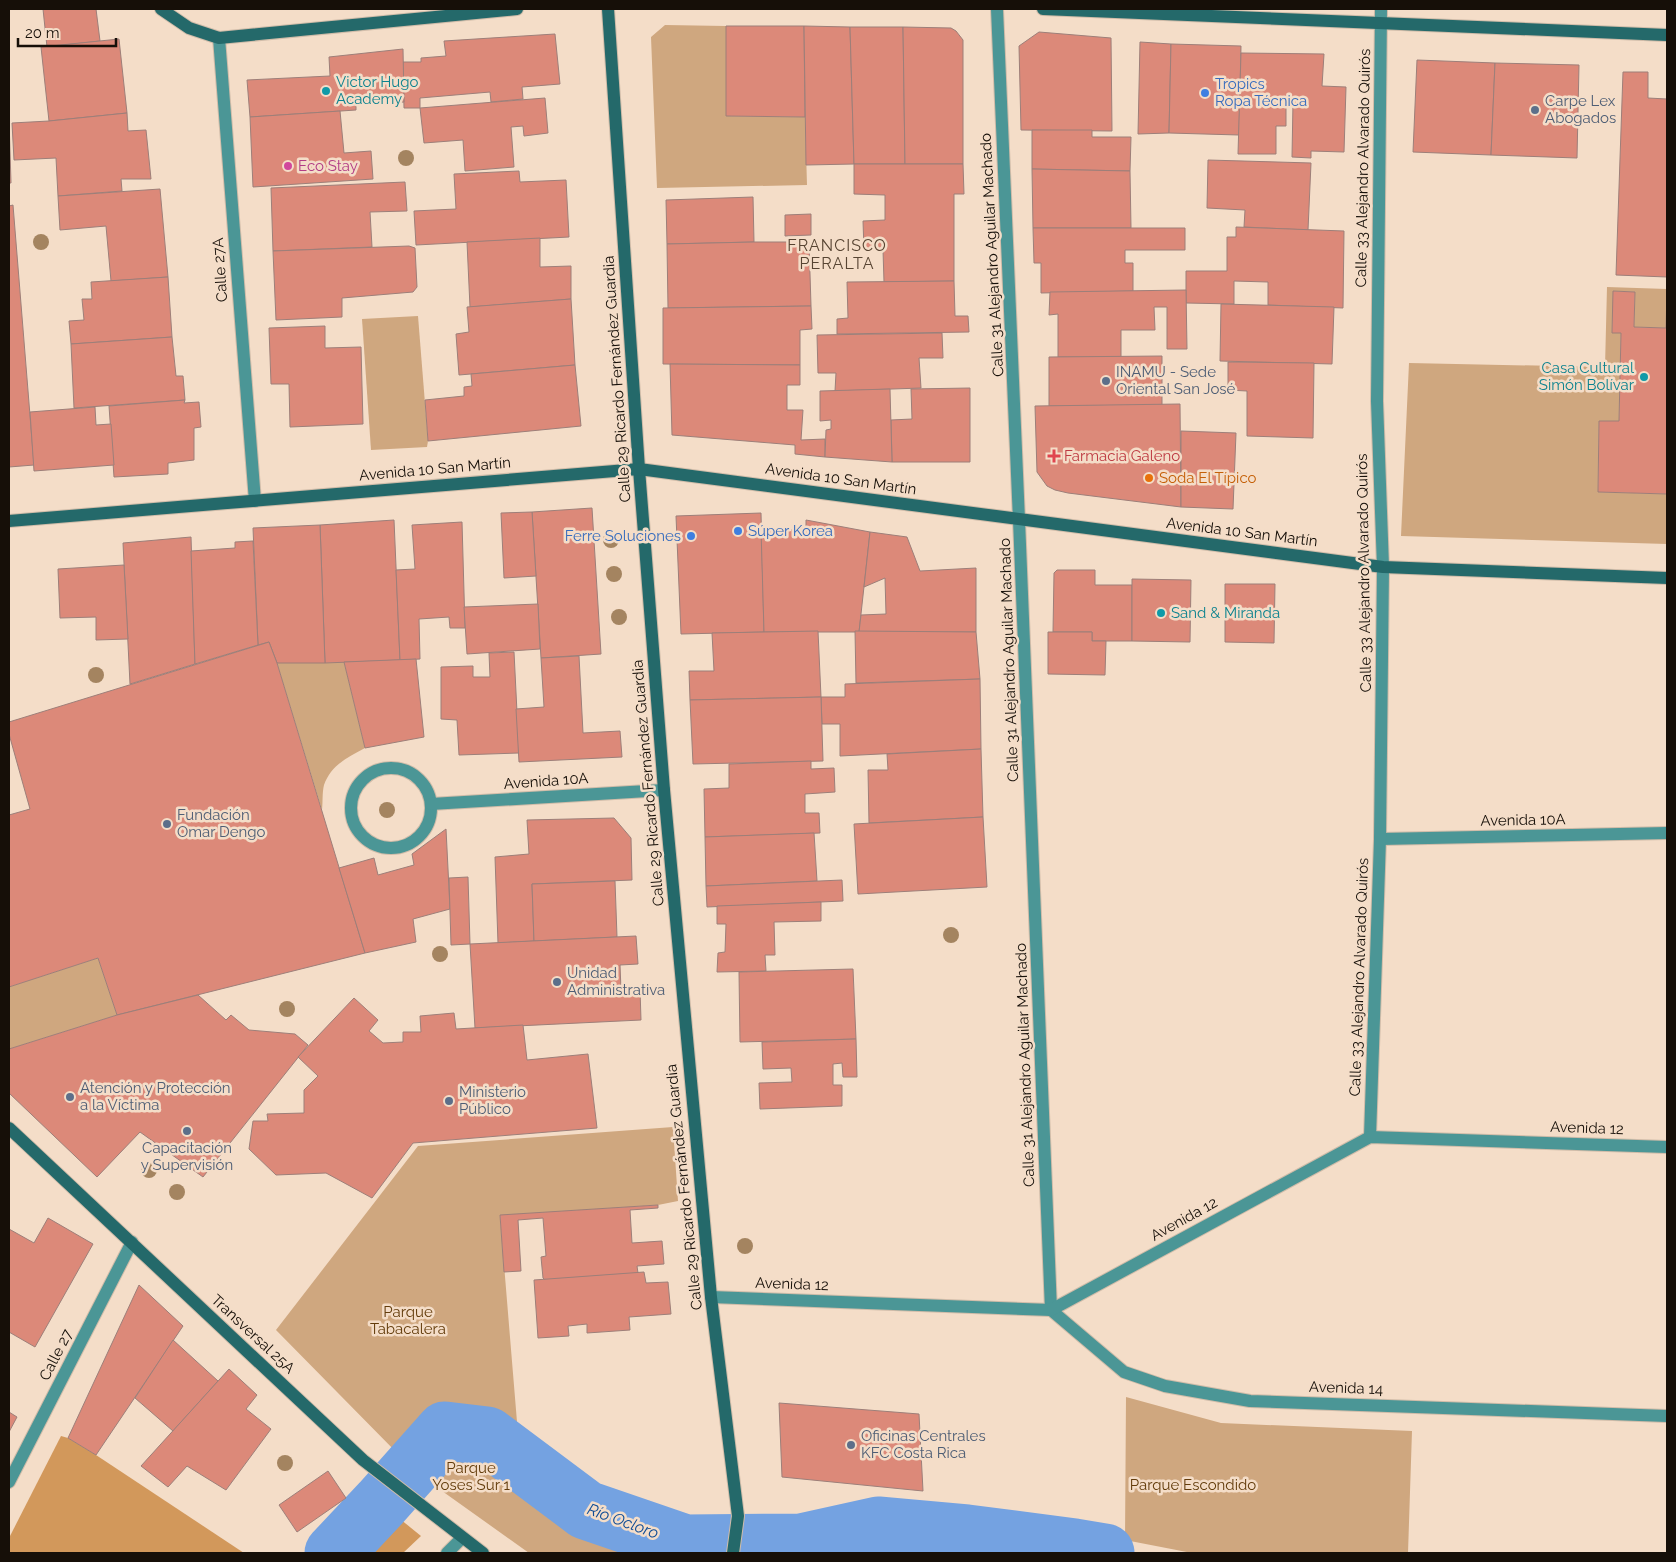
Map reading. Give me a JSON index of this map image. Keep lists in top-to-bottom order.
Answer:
{
  "streets": {
    "street": [
      "Calle 33 Alejandro Alvarado Quirós",
      "Calle 31 Alejandro Aguilar Machado",
      "Calle 27A",
      "Calle 29 Ricardo Fernández Guardia",
      "Avenida 10 San Martín",
      "Avenida 10A",
      "Avenida 12",
      "Transversal 25A",
      "Calle 27",
      "Avenida 14"
    ]
  },
  "crossings": [
    ["Calle 33 Alejandro Alvarado Quirós", "Avenida 10 San Martín"],
    ["Calle 33 Alejandro Alvarado Quirós", "Avenida 10A"],
    ["Calle 33 Alejandro Alvarado Quirós", "Avenida 12"],
    ["Calle 31 Alejandro Aguilar Machado", "Avenida 10 San Martín"],
    ["Calle 31 Alejandro Aguilar Machado", "Avenida 12"],
    ["Calle 31 Alejandro Aguilar Machado", "Avenida 14"],
    ["Calle 27A", "Avenida 10 San Martín"],
    ["Calle 29 Ricardo Fernández Guardia", "Avenida 10 San Martín"],
    ["Calle 29 Ricardo Fernández Guardia", "Avenida 10A"],
    ["Calle 29 Ricardo Fernández Guardia", "Avenida 12"],
    ["Avenida 12", "Avenida 14"],
    ["Transversal 25A", "Calle 27"]
  ],
  "districts": ["FRANCISCO PERALTA"],
  "water": ["Río Ocloro"],
  "parks": ["Parque Tabacalera", "Parque Yoses Sur 1", "Parque Escondido"],
  "places": {
    "other": [
      "Victor Hugo Academy",
      "Tropics Ropa Técnica",
      "Carpe Lex Abogados",
      "Eco Stay",
      "Casa Cultural Simón Bolívar",
      "INAMU - Sede Oriental San José",
      "Soda El Típico",
      "Súper Korea",
      "Ferre Soluciones",
      "Sand & Miranda",
      "Fundación Omar Dengo",
      "Unidad Administrativa",
      "Atención y Protección a la Víctima",
      "Ministerio Público",
      "Capacitación y Supervisión",
      "Oficinas Centrales KFC Costa Rica"
    ],
    "health": ["Farmacia Galeno"]
  },
  "scale_bar": "20 m"
}
